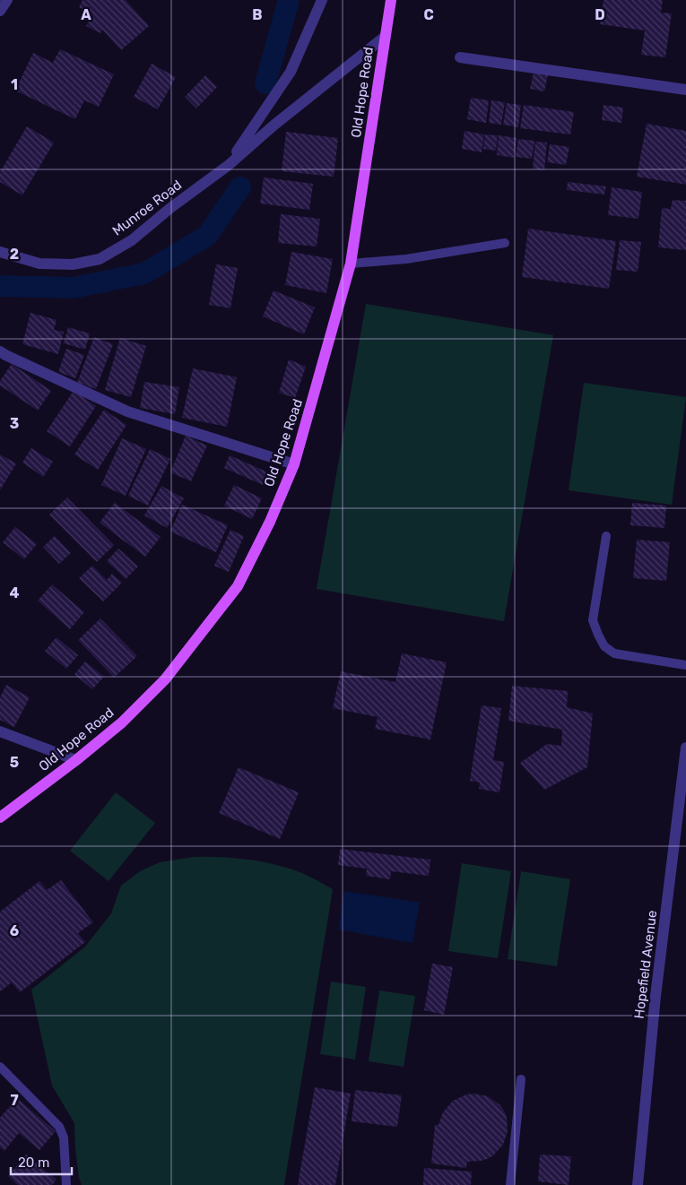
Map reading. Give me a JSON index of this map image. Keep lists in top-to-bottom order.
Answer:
{
  "streets": {
    "main road": ["Old Hope Road"],
    "street": ["Munroe Road", "Hopefield Avenue"]
  },
  "crossings": [
    ["Old Hope Road", "Munroe Road"]
  ],
  "scale_bar": "20 m",
  "grid": {
    "columns": [
      "A",
      "B",
      "C",
      "D"
    ],
    "rows": [
      "1",
      "2",
      "3",
      "4",
      "5",
      "6",
      "7"
    ]
  }
}
